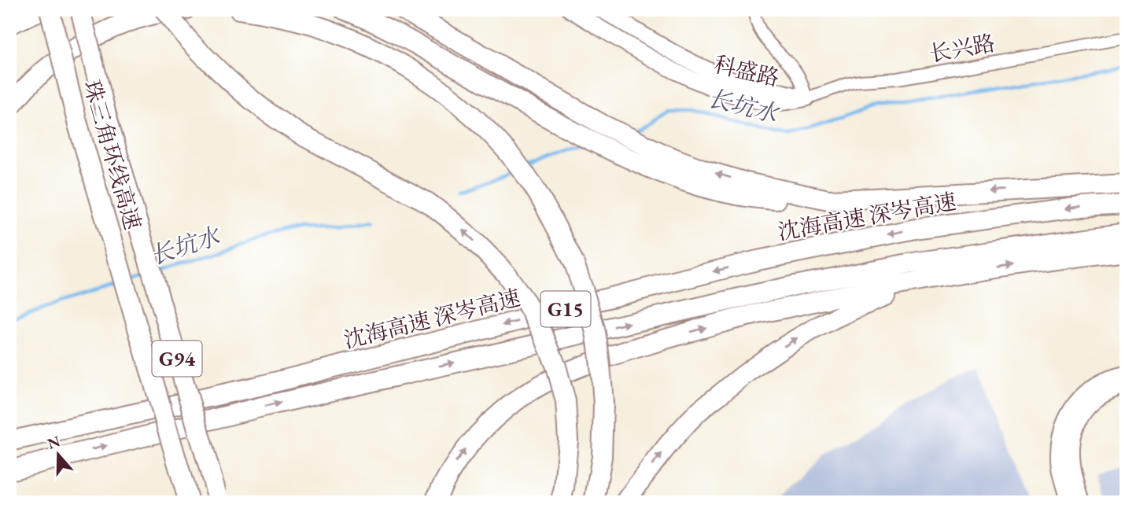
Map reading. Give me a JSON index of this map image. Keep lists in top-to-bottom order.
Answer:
{
  "streets": {
    "highway": [
      "珠三角环线高速",
      "沈海高速 深岑高速",
      "G15",
      "G94"
    ],
    "street": ["长兴路", "科盛路"]
  },
  "crossings": [
    ["长兴路", "科盛路"]
  ],
  "water": ["长坑水"],
  "north": "top"
}
